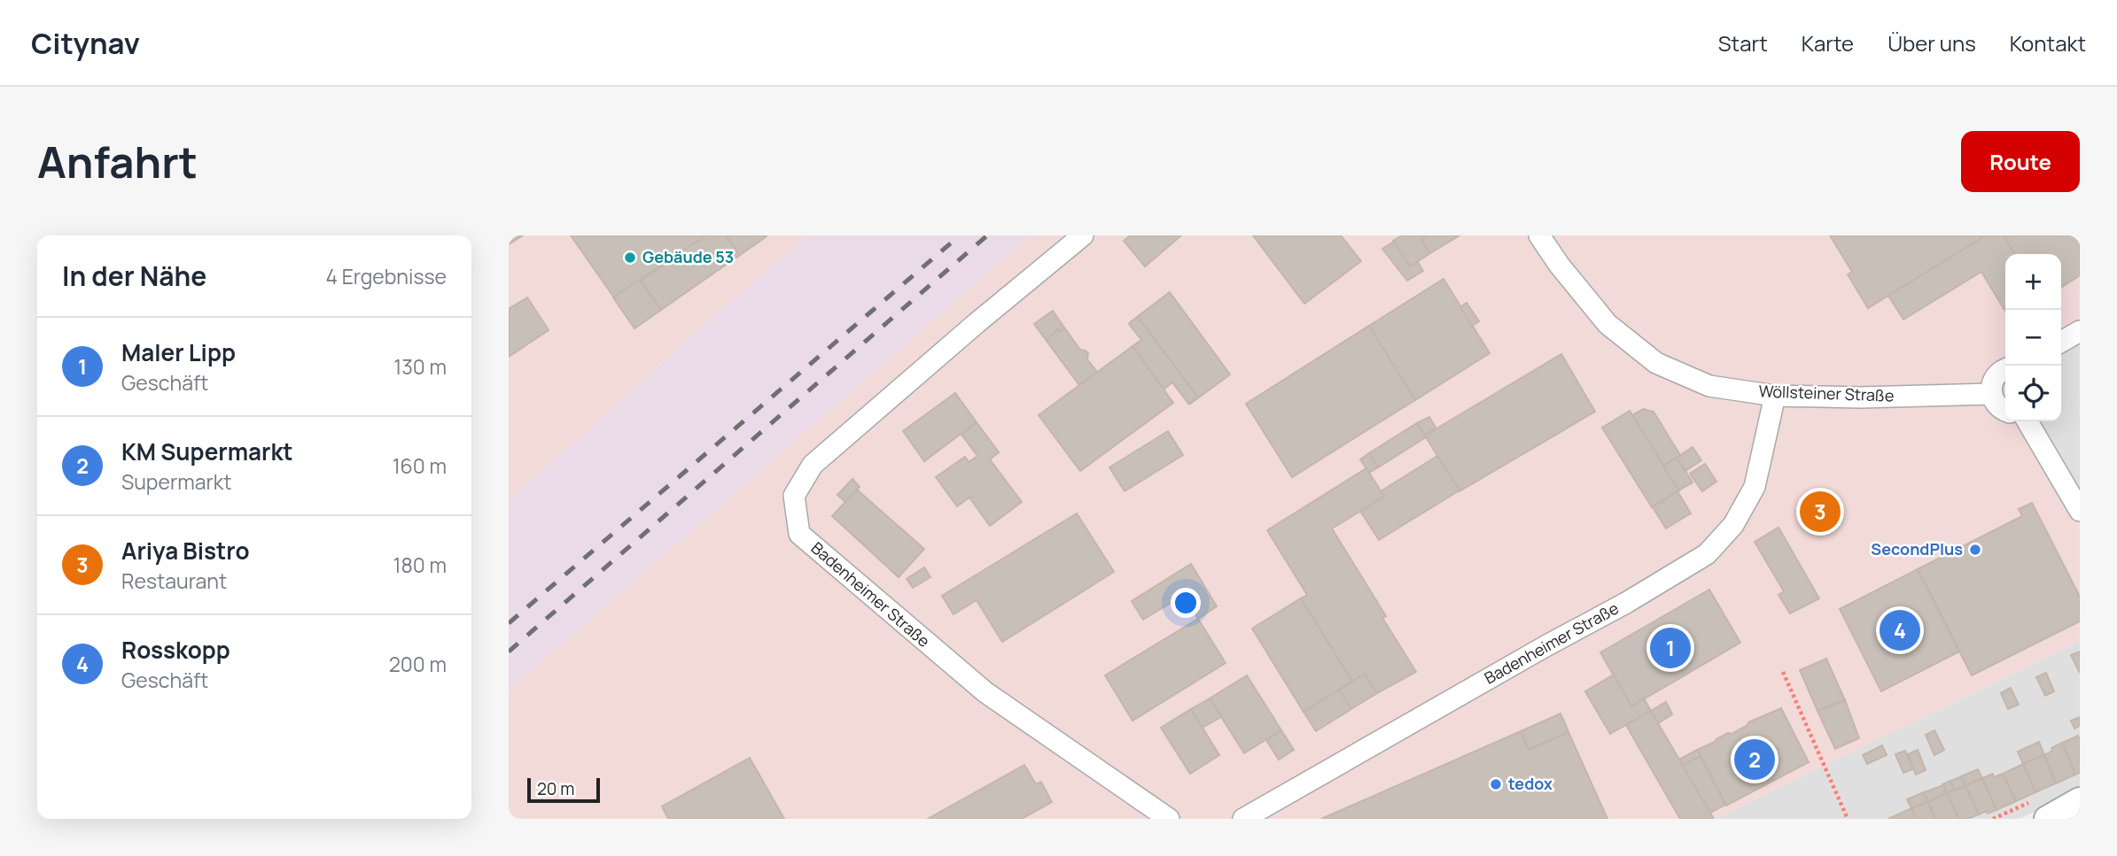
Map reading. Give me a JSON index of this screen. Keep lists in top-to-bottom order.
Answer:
{
  "streets": {
    "street": ["Wöllsteiner Straße", "Badenheimer Straße"]
  },
  "crossings": [
    ["Wöllsteiner Straße", "Badenheimer Straße"]
  ],
  "places": ["Gebäude 53", "SecondPlus", "tedox"],
  "scale_bar": "20 m",
  "page": {
    "header": "Citynav",
    "nav": [
      "Start",
      "Karte",
      "Über uns",
      "Kontakt"
    ],
    "buttons": "Route",
    "title": "Anfahrt",
    "heading": ["In der Nähe", "4 Ergebnisse"],
    "map_buttons": ["+", "−"],
    "list": [
      {
        "mark": "1",
        "name": "Maler Lipp",
        "note": "Geschäft",
        "value": "130 m"
      },
      {
        "mark": "2",
        "name": "KM Supermarkt",
        "note": "Supermarkt",
        "value": "160 m"
      },
      {
        "mark": "3",
        "name": "Ariya Bistro",
        "note": "Restaurant",
        "value": "180 m"
      },
      {
        "mark": "4",
        "name": "Rosskopp",
        "note": "Geschäft",
        "value": "200 m"
      }
    ],
    "pins": [
      "3",
      "4",
      "1",
      "2"
    ],
    "scale": "20 m"
  }
}
